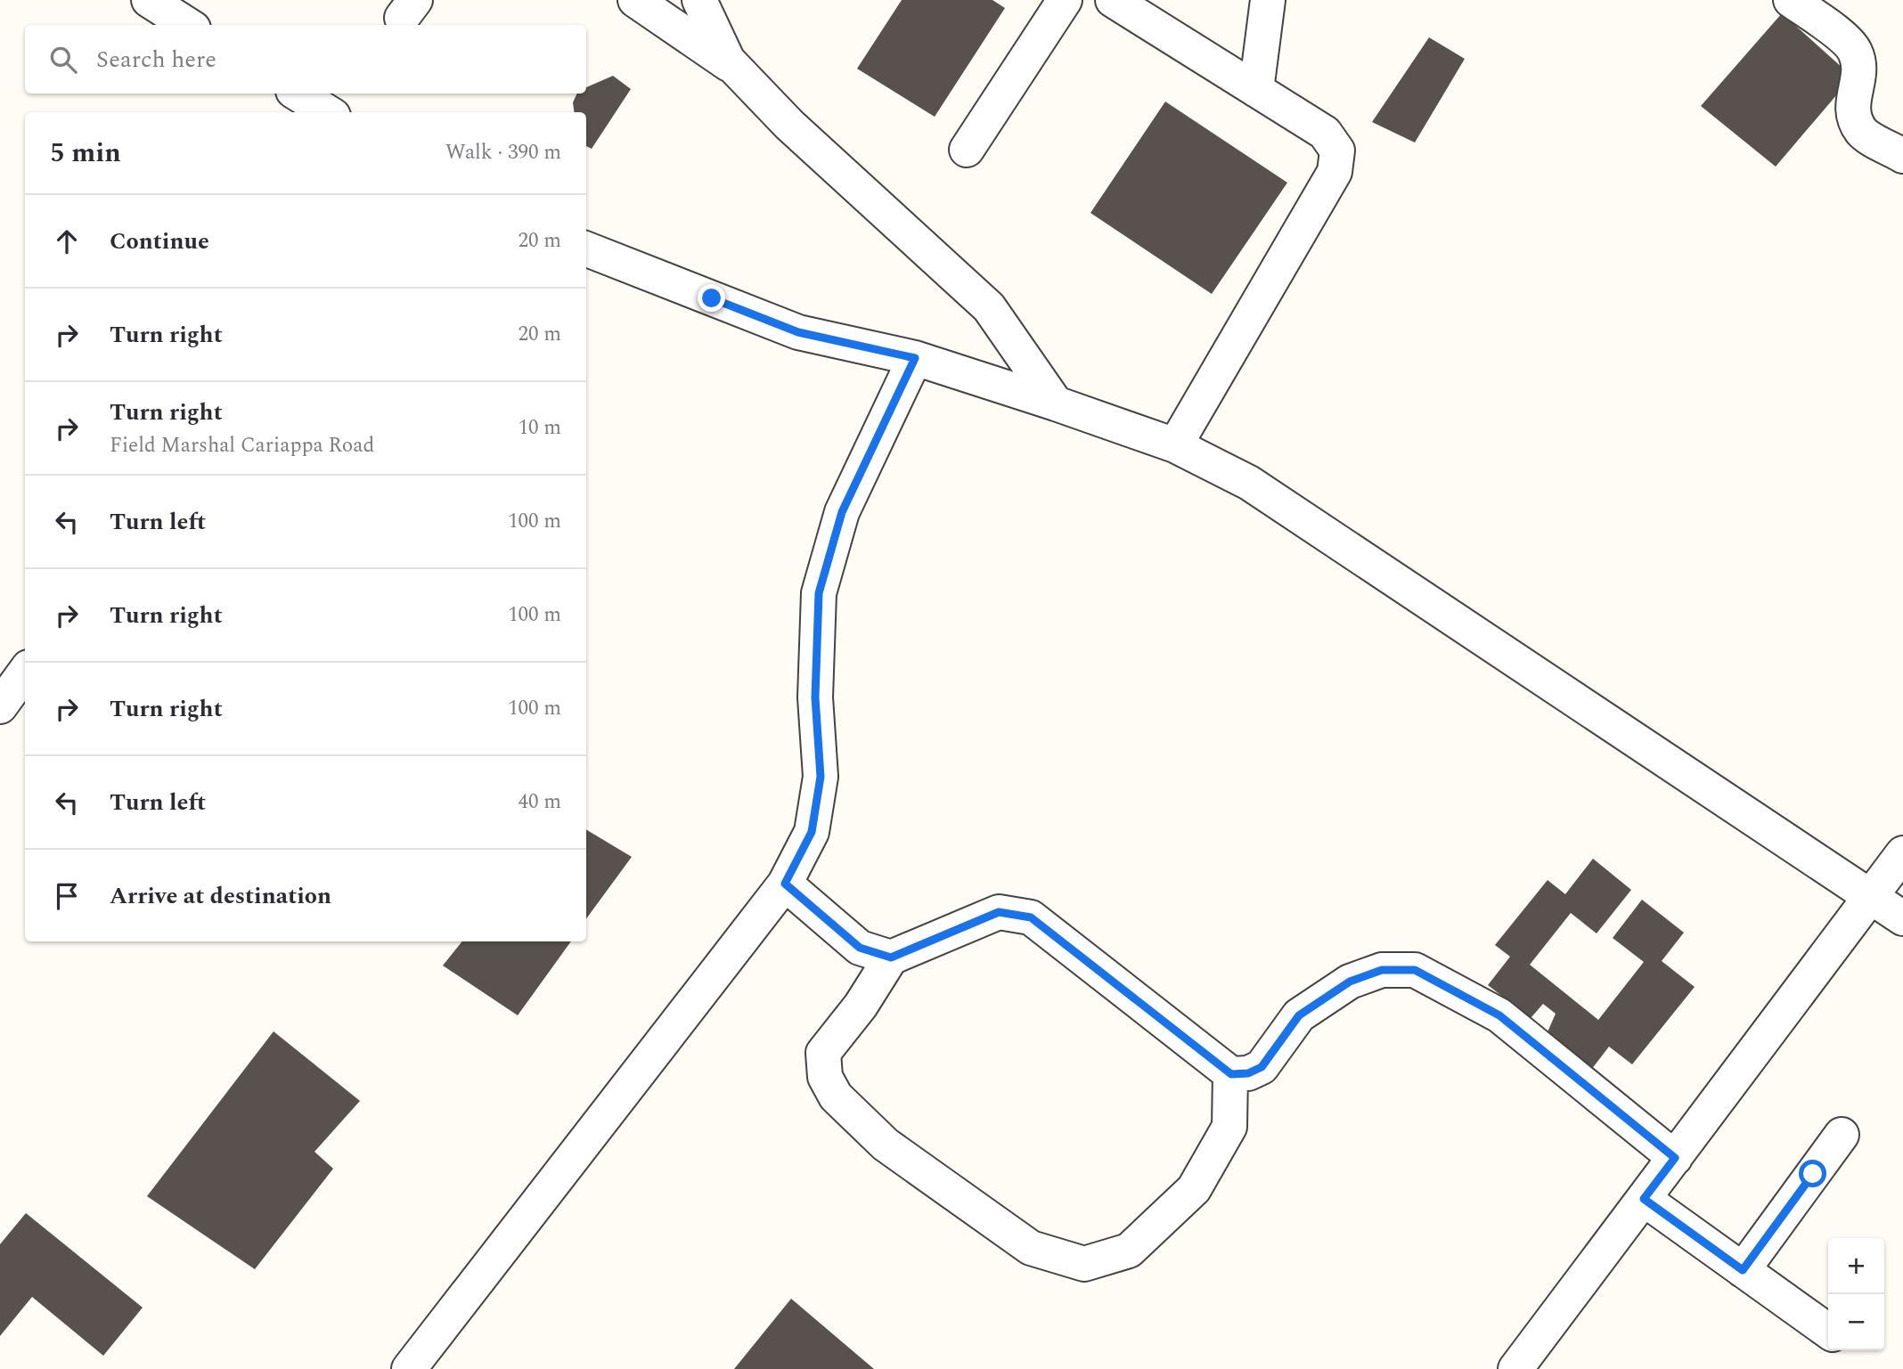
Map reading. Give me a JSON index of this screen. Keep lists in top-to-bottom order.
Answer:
{
  "page": {
    "search": "Search here",
    "heading": ["5 min", "Walk · 390 m"],
    "list": [
      ["Continue", "20 m"],
      ["Turn right", "20 m"],
      ["Turn right", "Field Marshal Cariappa Road", "10 m"],
      ["Turn left", "100 m"],
      ["Turn right", "100 m"],
      ["Turn right", "100 m"],
      ["Turn left", "40 m"],
      "Arrive at destination"
    ],
    "map_buttons": ["+", "−"]
  }
}
